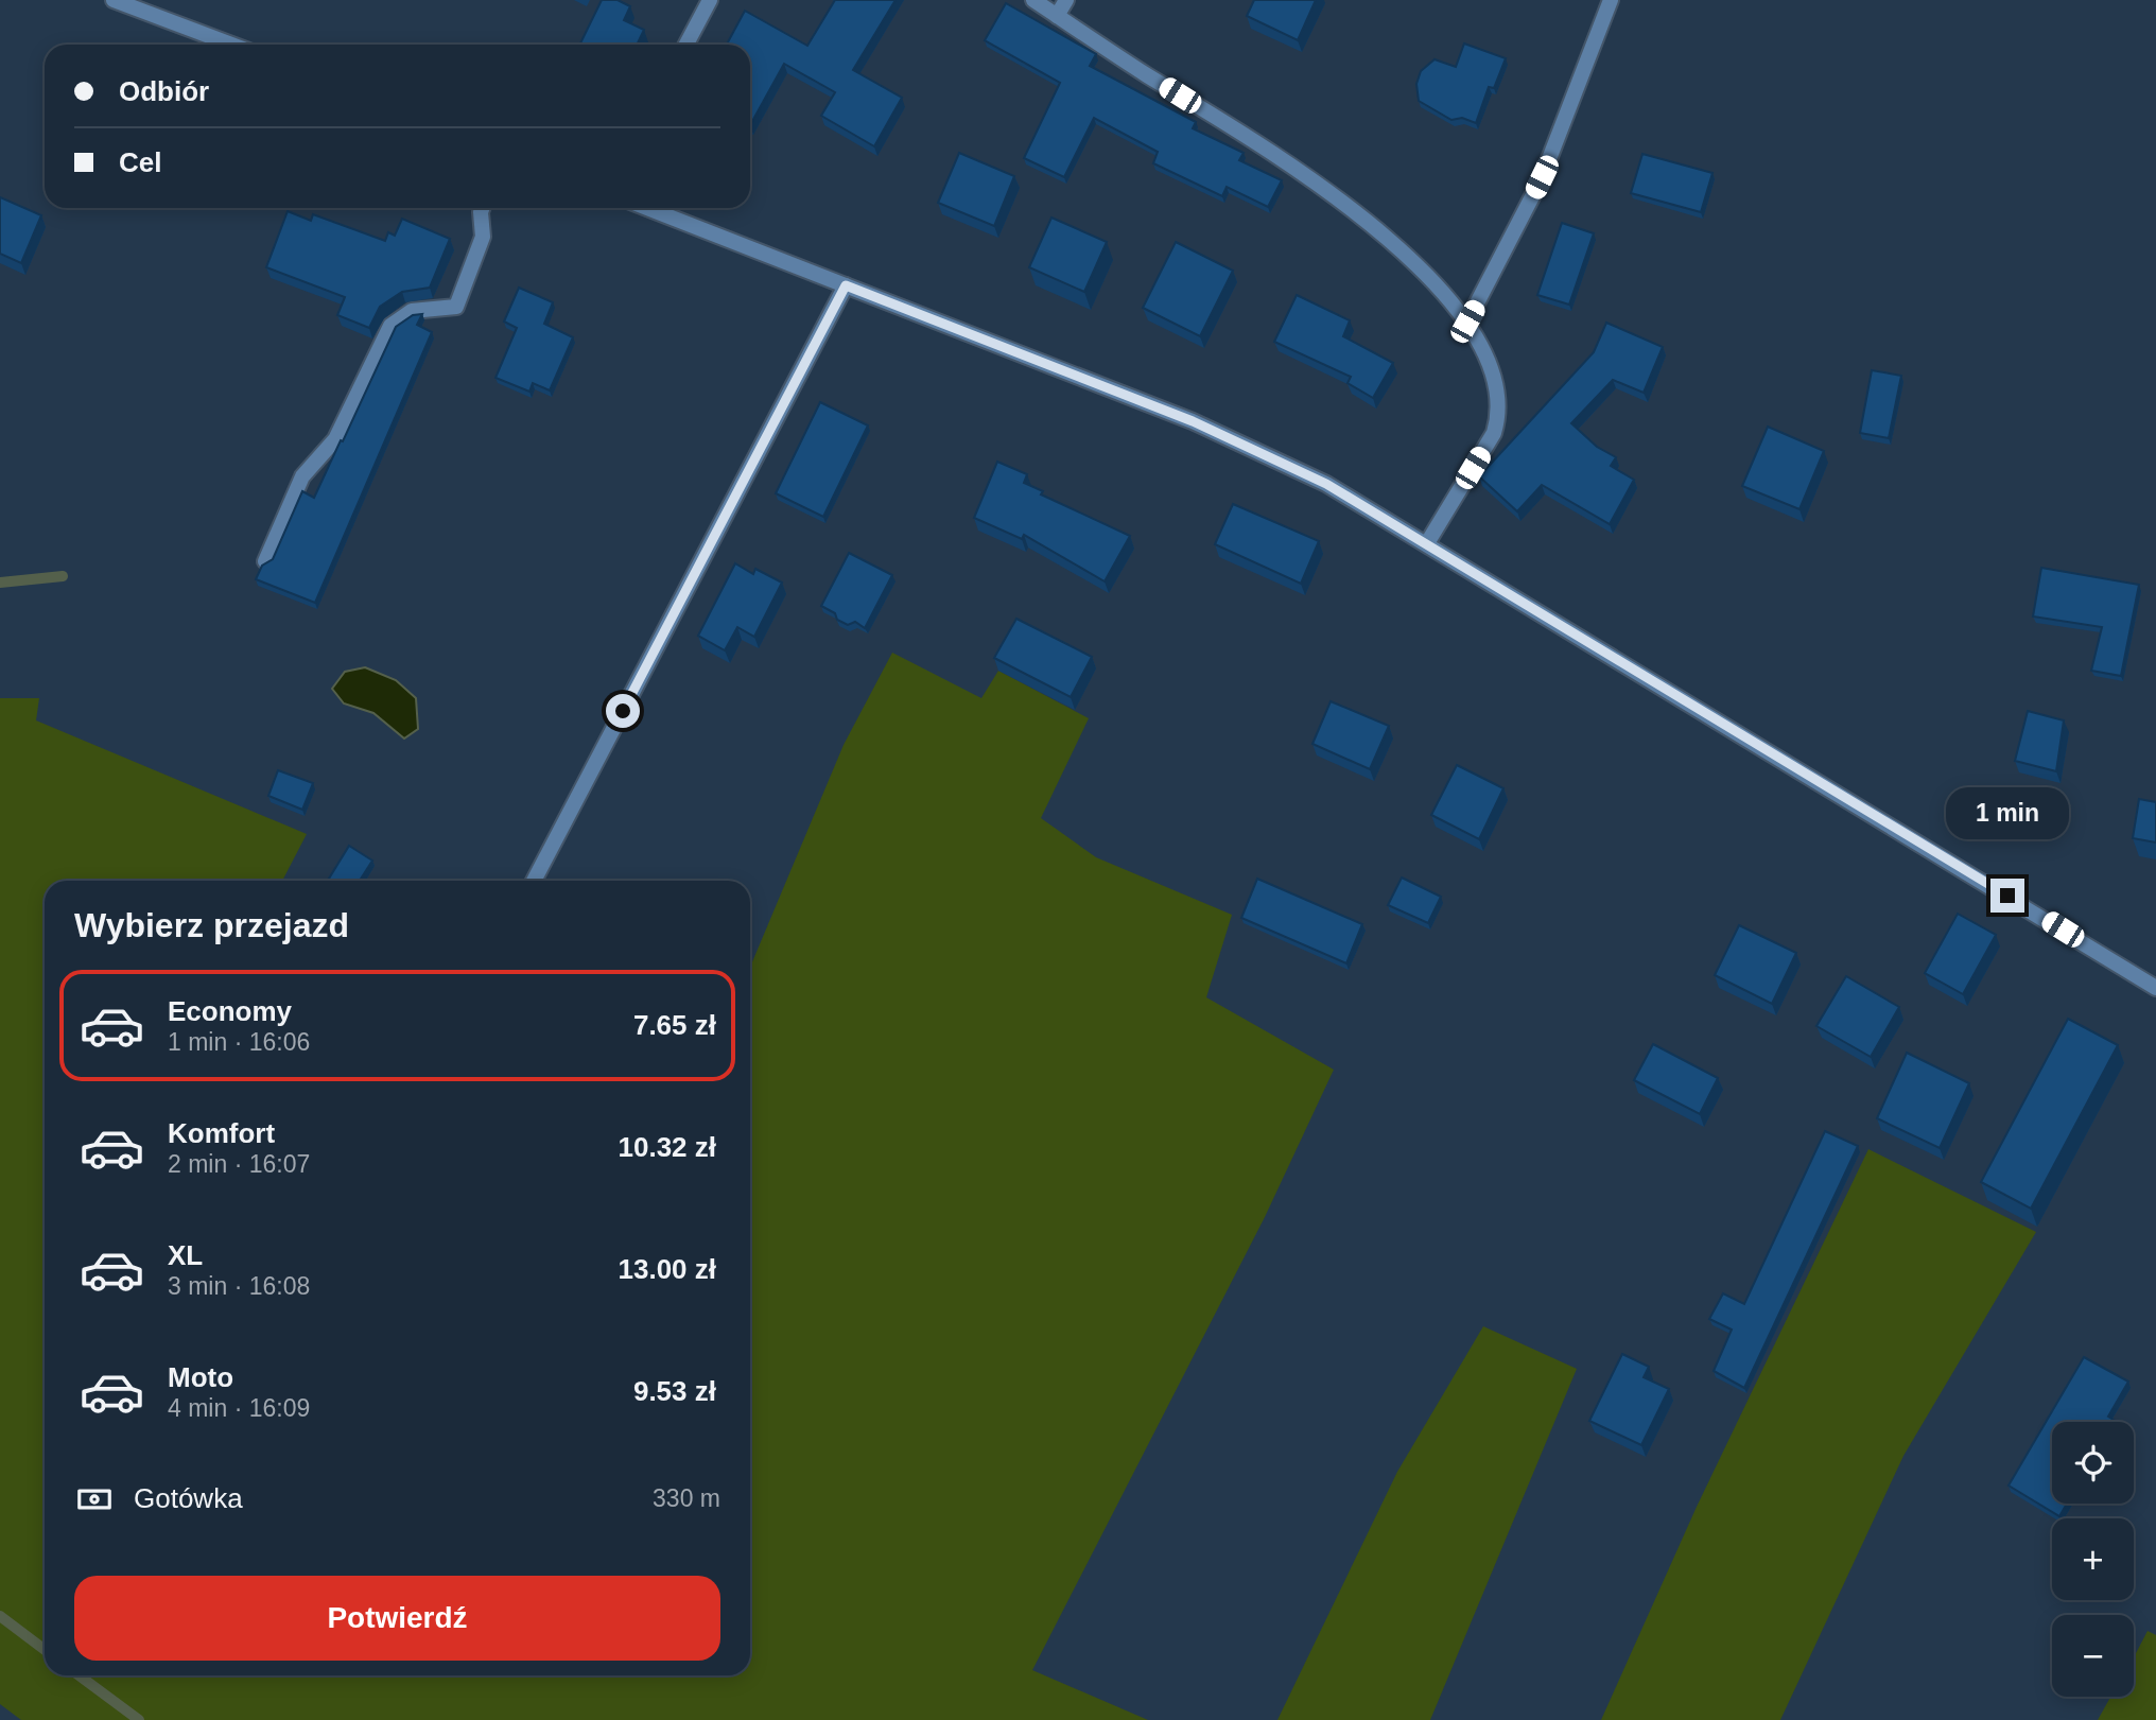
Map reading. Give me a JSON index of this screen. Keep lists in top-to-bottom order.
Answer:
{
  "page": {
    "banner": ["Odbiór", "Cel"],
    "bubble": "1 min",
    "heading": "Wybierz przejazd",
    "list": [
      {
        "name": "Economy",
        "note": "1 min · 16:06",
        "value": "7.65 zł"
      },
      {
        "name": "Komfort",
        "note": "2 min · 16:07",
        "value": "10.32 zł"
      },
      {
        "name": "XL",
        "note": "3 min · 16:08",
        "value": "13.00 zł"
      },
      {
        "name": "Moto",
        "note": "4 min · 16:09",
        "value": "9.53 zł"
      }
    ],
    "map_buttons": ["+", "−"],
    "pay": ["Gotówka", "330 m"],
    "buttons": "Potwierdź"
  }
}
